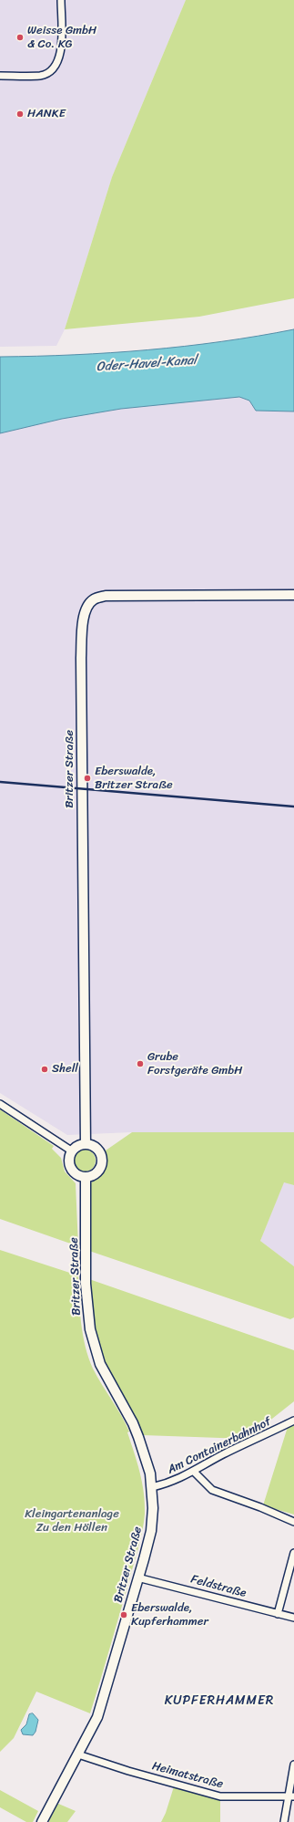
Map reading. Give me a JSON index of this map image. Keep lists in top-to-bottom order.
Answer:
{
  "streets": {
    "main road": ["Britzer Straße"],
    "street": ["Am Containerbahnhof", "Feldstraße", "Heimatstraße"]
  },
  "crossings": [
    ["Britzer Straße", "Am Containerbahnhof"],
    ["Britzer Straße", "Feldstraße"],
    ["Britzer Straße", "Heimatstraße"]
  ],
  "districts": ["KUPFERHAMMER"],
  "water": ["Oder-Havel-Kanal"],
  "parks": ["Kleingartenanlage Zu den Höllen"],
  "places": [
    "Weisse GmbH & Co. KG",
    "HANKE",
    "Eberswalde, Britzer Straße",
    "Grube Forstgeräte GmbH",
    "Shell",
    "Eberswalde, Kupferhammer"
  ]
}
